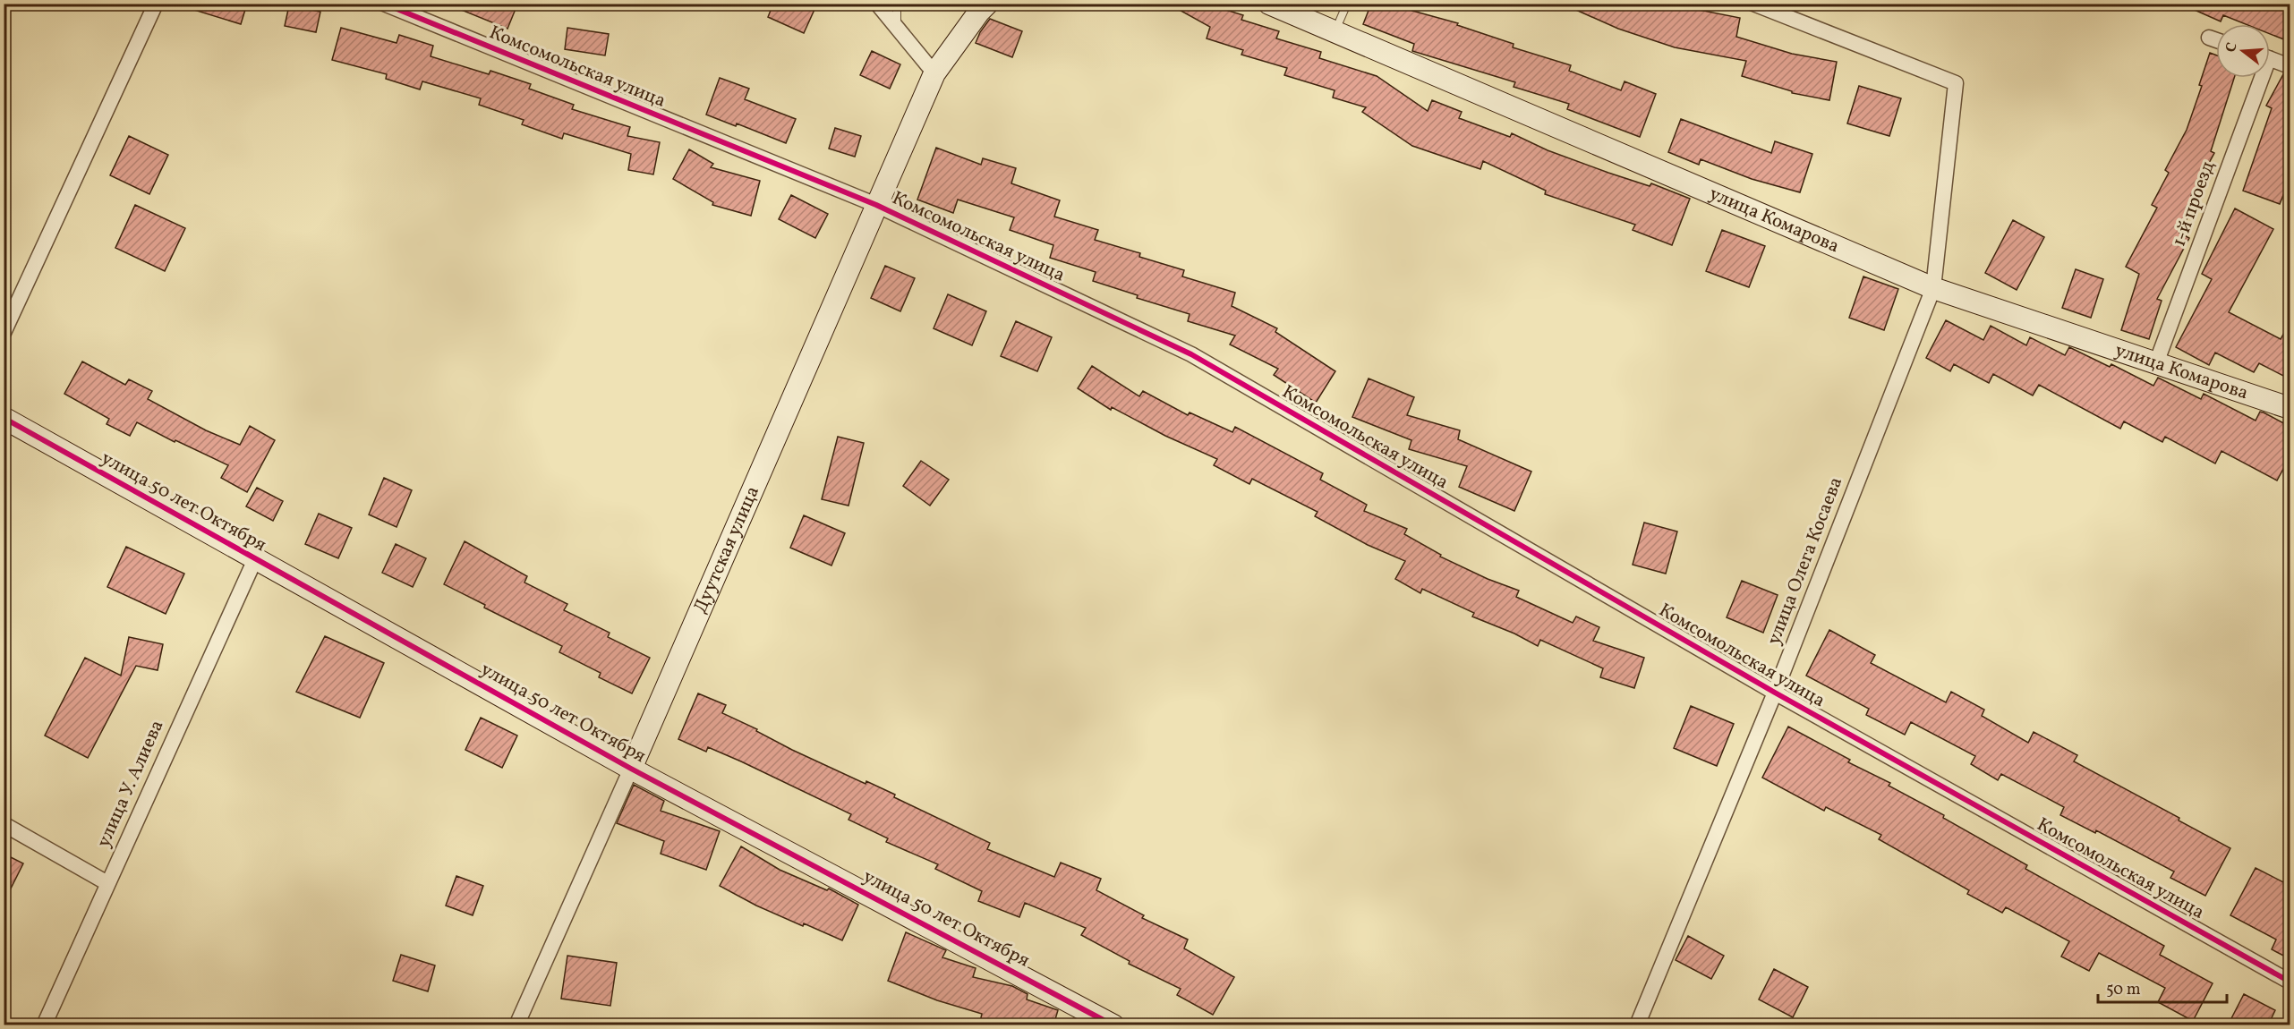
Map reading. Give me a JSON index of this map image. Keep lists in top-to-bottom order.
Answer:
{
  "streets": {
    "street": [
      "Комсомольская улица",
      "1-й проезд",
      "улица Комарова",
      "улица 50 лет Октября",
      "Дуутская улица",
      "улица Олега Косаева",
      "улица У. Алиева"
    ]
  },
  "crossings": [
    ["Комсомольская улица", "Дуутская улица"],
    ["Комсомольская улица", "улица Олега Косаева"],
    ["1-й проезд", "улица Комарова"],
    ["улица Комарова", "улица Олега Косаева"],
    ["улица 50 лет Октября", "Дуутская улица"],
    ["улица 50 лет Октября", "улица У. Алиева"]
  ],
  "scale_bar": "50 m",
  "north": "left"
}
